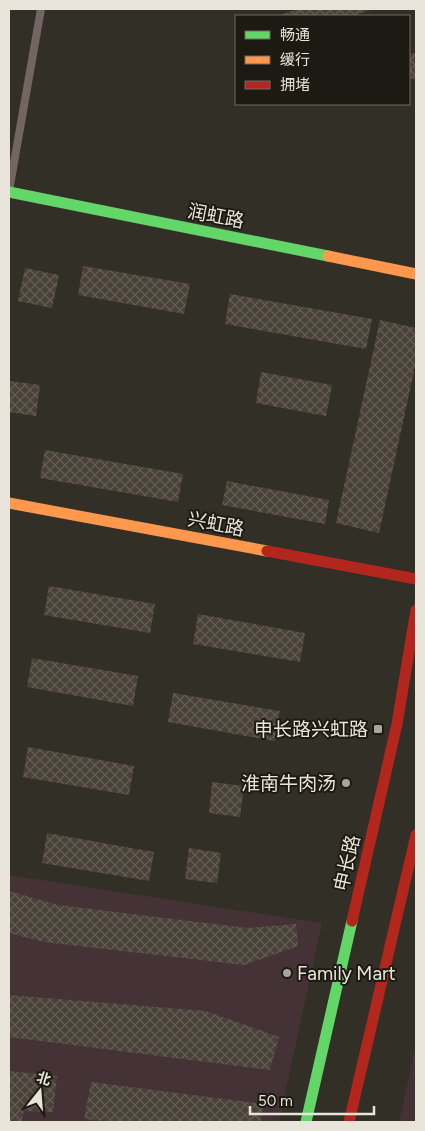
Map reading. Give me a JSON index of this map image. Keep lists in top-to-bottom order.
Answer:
{
  "streets": {
    "street": ["润虹路", "兴虹路", "申长路"]
  },
  "places": {
    "transit": ["申长路兴虹路"],
    "other": ["淮南牛肉汤", "Family Mart"]
  },
  "legend": ["畅通", "缓行", "拥堵"],
  "scale_bar": "50 m",
  "north": "top"
}
